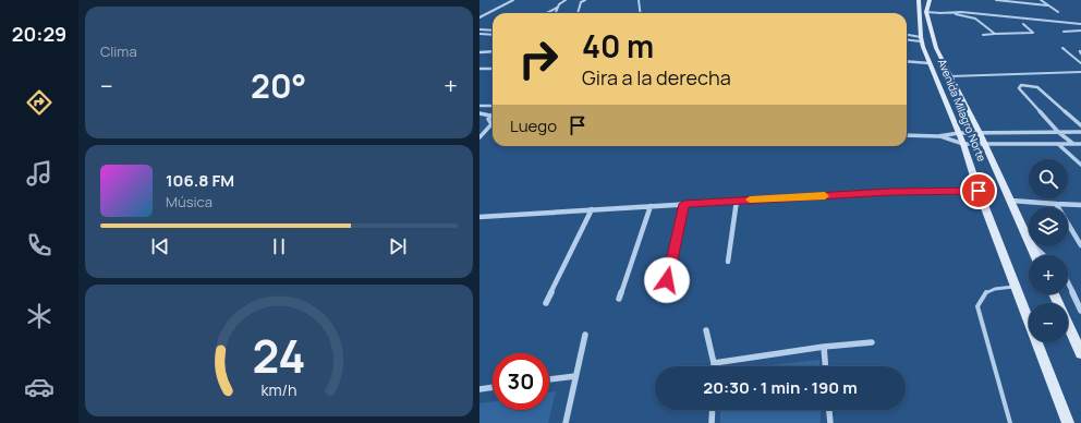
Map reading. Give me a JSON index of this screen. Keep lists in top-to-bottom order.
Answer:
{
  "streets": {
    "main road": ["Avenida Milagro Norte"]
  },
  "page": {
    "tabs": "20:29",
    "tile": "Clima",
    "turn": ["40 m", "Gira a la derecha"],
    "heat": ["−", "20°", "+"],
    "then": "Luego",
    "map_buttons": ["+", "−"],
    "song": ["106.8 FM", "Música"],
    "limit": "30",
    "trip": "20:30 · 1 min · 190 m",
    "gauge": ["24", "km/h"]
  }
}
